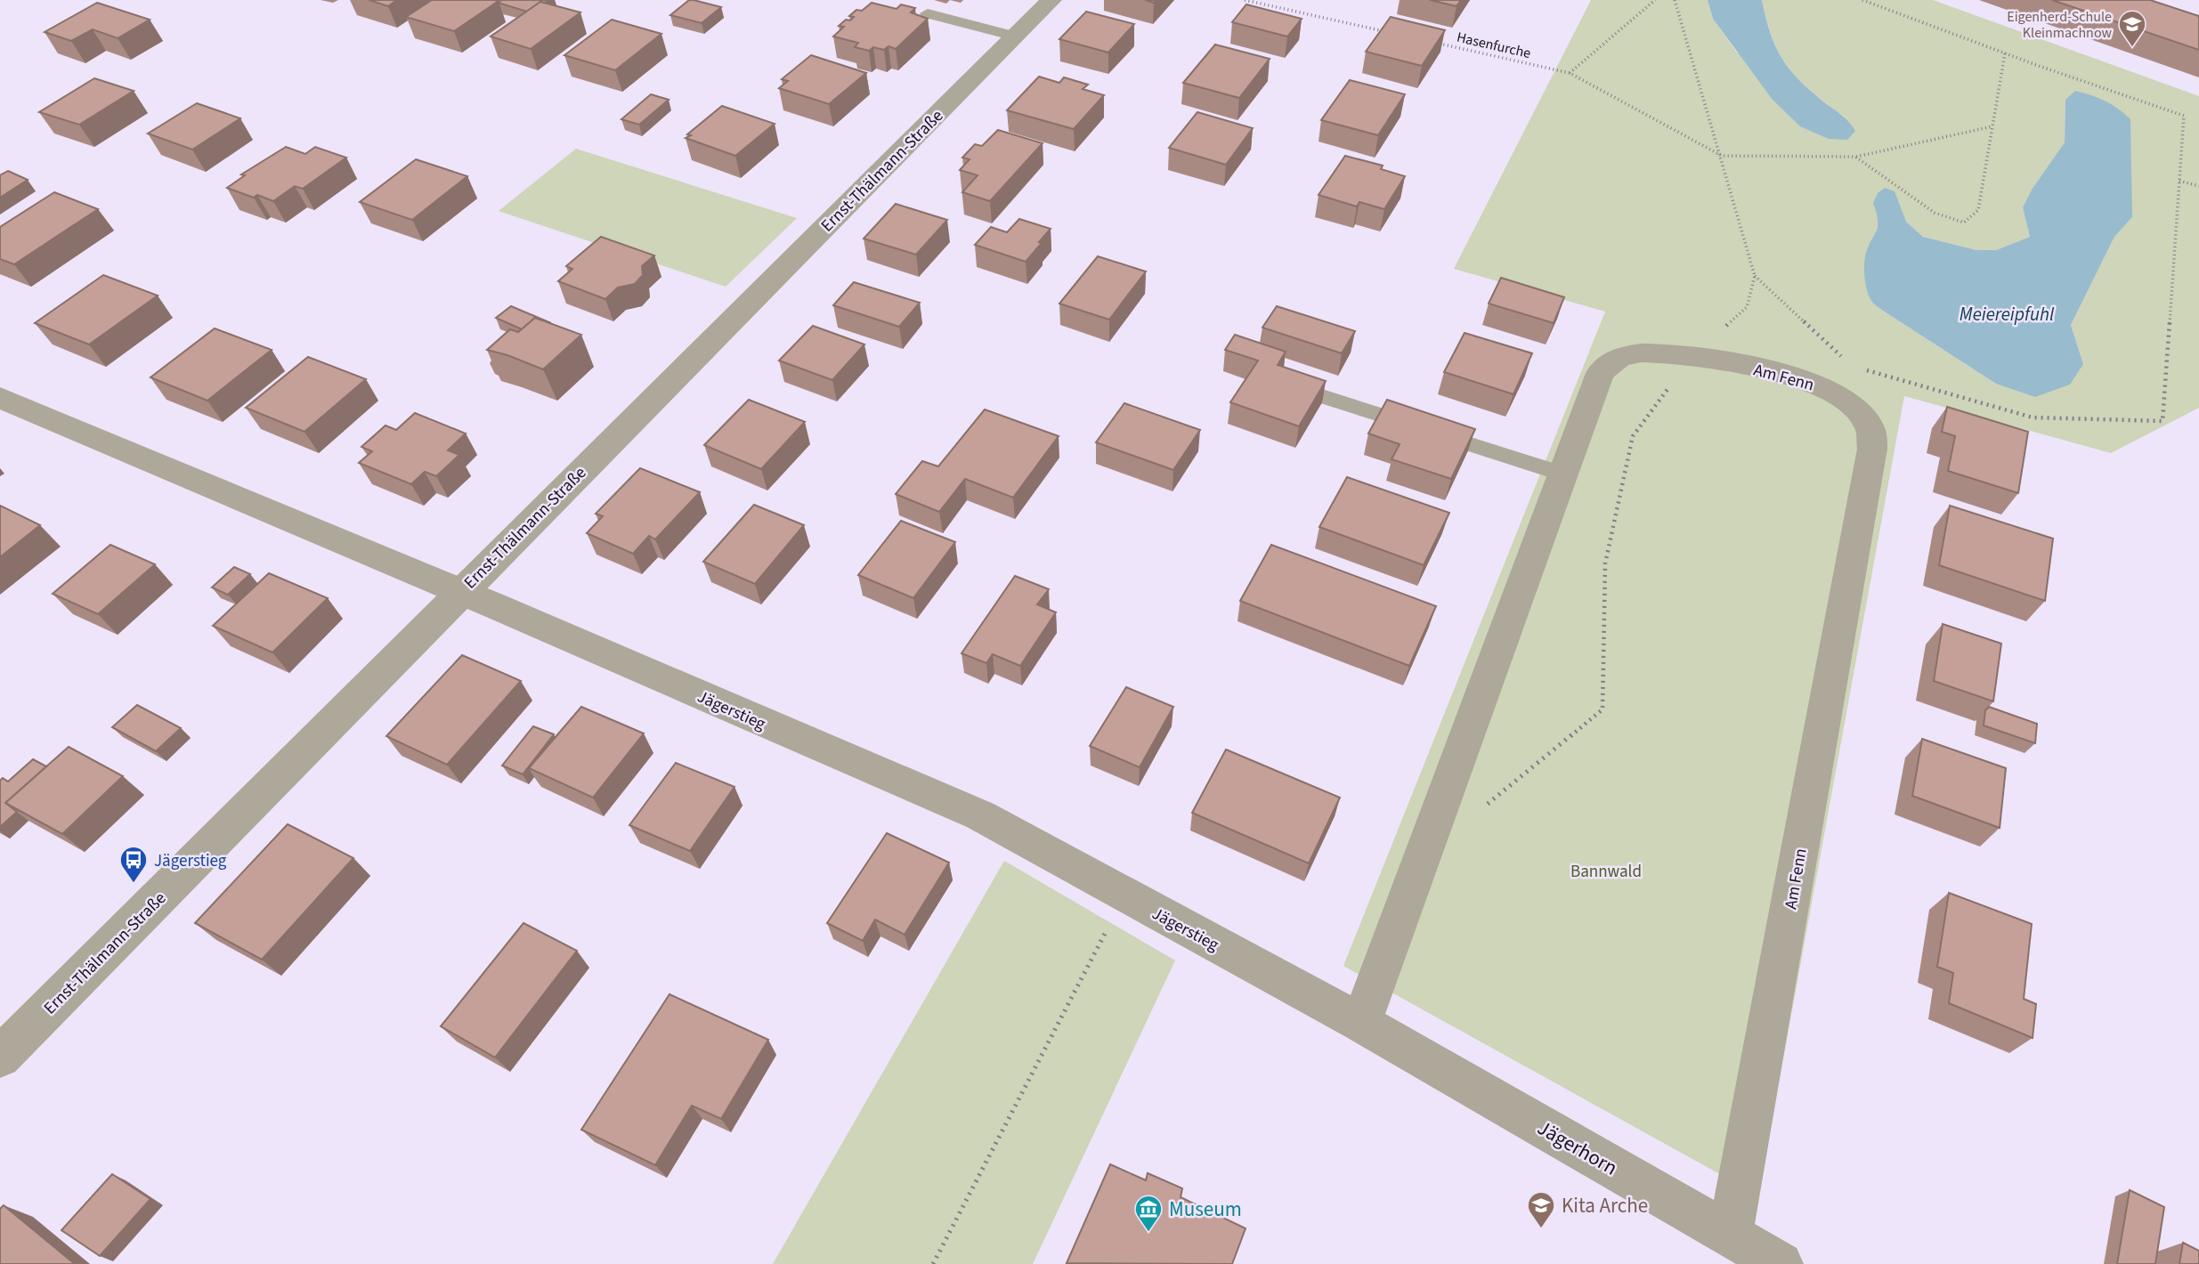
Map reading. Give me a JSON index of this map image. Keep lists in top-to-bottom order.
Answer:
{
  "streets": {
    "street": [
      "Ernst-Thälmann-Straße",
      "Am Fenn",
      "Jägerstieg",
      "Jägerhorn"
    ],
    "path": ["Hasenfurche"]
  },
  "crossings": [
    ["Ernst-Thälmann-Straße", "Jägerstieg"],
    ["Am Fenn", "Jägerstieg"],
    ["Am Fenn", "Jägerhorn"],
    ["Jägerstieg", "Jägerhorn"]
  ],
  "water": ["Meiereipfuhl"],
  "parks": ["Bannwald"],
  "places": {
    "school or university": ["Eigenherd-Schule Kleinmachnow", "Kita Arche"],
    "bus stop": ["Jägerstieg"],
    "museum": ["Museum"]
  }
}
